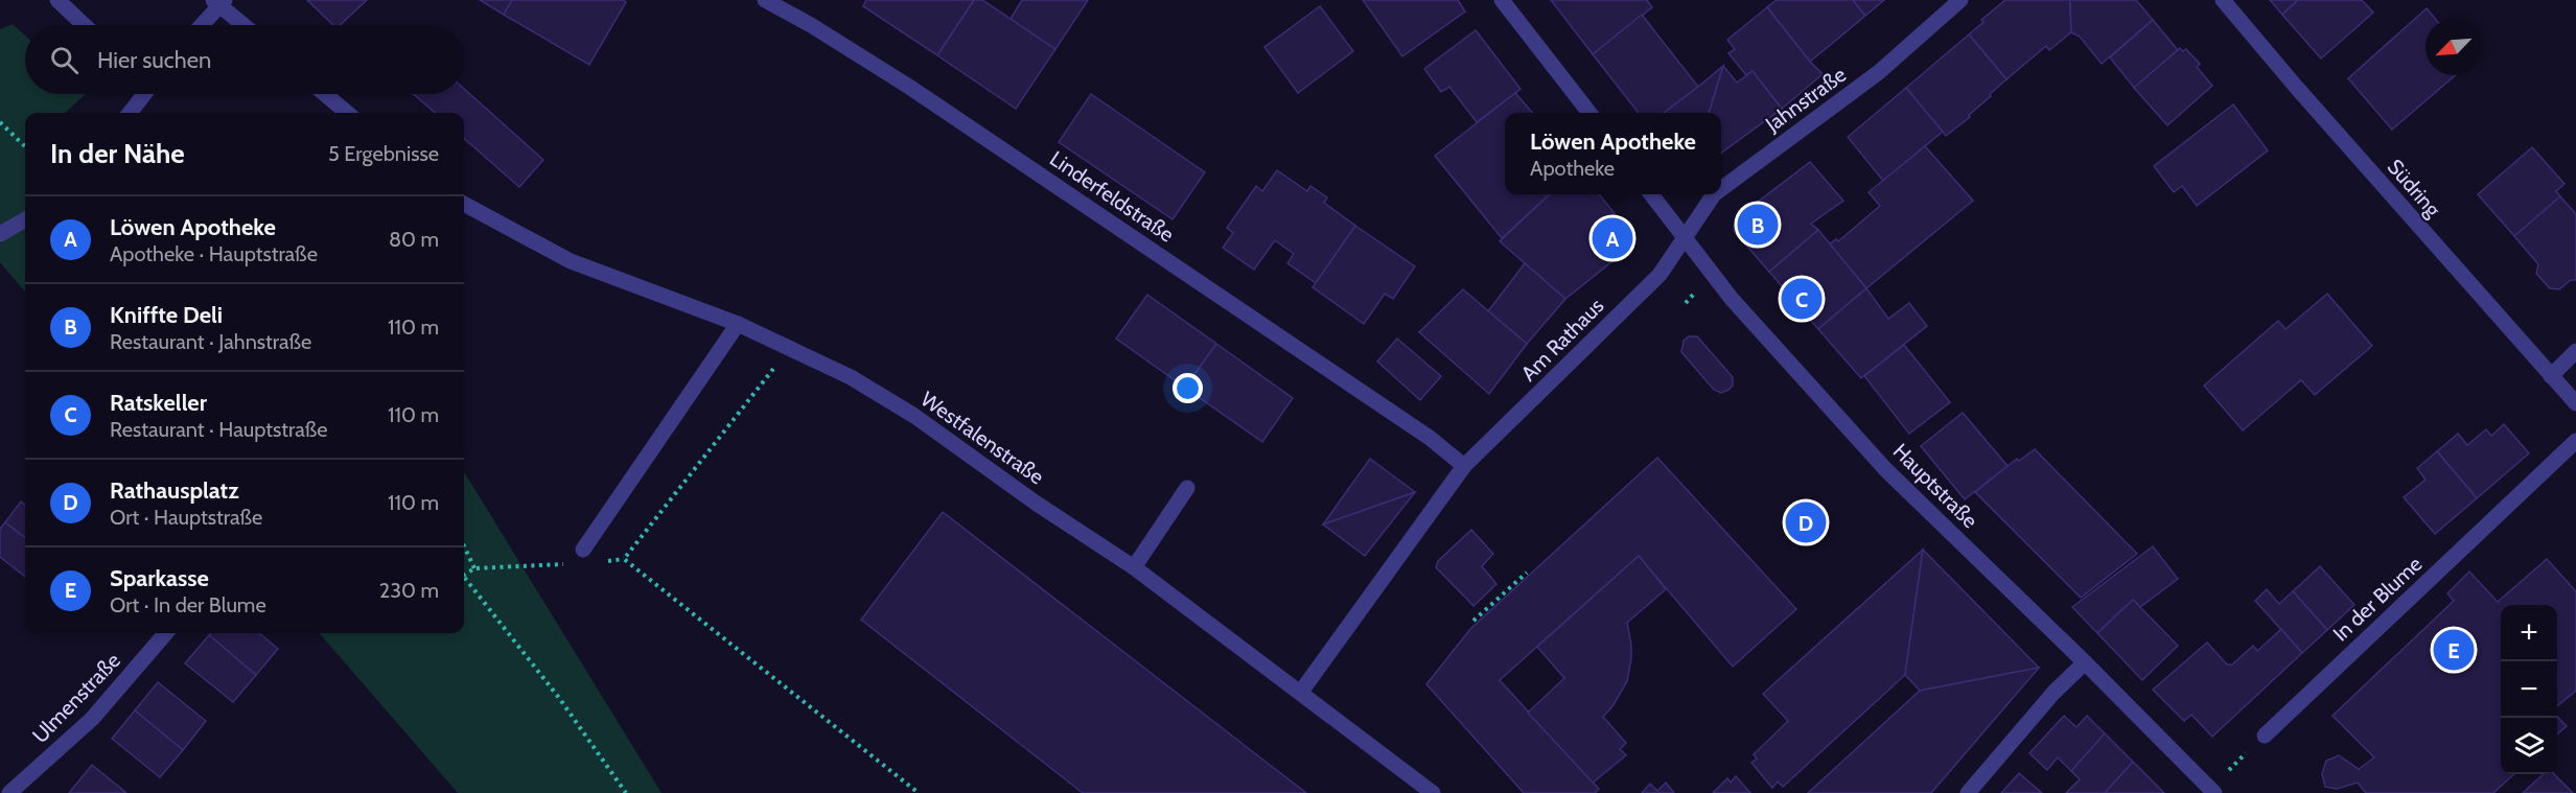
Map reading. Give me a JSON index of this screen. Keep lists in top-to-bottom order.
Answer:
{
  "streets": {
    "street": [
      "Jahnstraße",
      "Südring",
      "Linderfeldstraße",
      "Am Rathaus",
      "Westfalenstraße",
      "Hauptstraße",
      "In der Blume",
      "Ulmenstraße"
    ]
  },
  "crossings": [
    ["Jahnstraße", "Am Rathaus"],
    ["Jahnstraße", "Hauptstraße"],
    ["Linderfeldstraße", "Am Rathaus"],
    ["Am Rathaus", "Westfalenstraße"],
    ["Am Rathaus", "Hauptstraße"]
  ],
  "north": "bottom left",
  "page": {
    "search": "Hier suchen",
    "popup": ["Löwen Apotheke", "Apotheke"],
    "heading": ["In der Nähe", "5 Ergebnisse"],
    "list": [
      {
        "mark": "A",
        "name": "Löwen Apotheke",
        "note": "Apotheke · Hauptstraße",
        "value": "80 m"
      },
      {
        "mark": "B",
        "name": "Kniffte Deli",
        "note": "Restaurant · Jahnstraße",
        "value": "110 m"
      },
      {
        "mark": "C",
        "name": "Ratskeller",
        "note": "Restaurant · Hauptstraße",
        "value": "110 m"
      },
      {
        "mark": "D",
        "name": "Rathausplatz",
        "note": "Ort · Hauptstraße",
        "value": "110 m"
      },
      {
        "mark": "E",
        "name": "Sparkasse",
        "note": "Ort · In der Blume",
        "value": "230 m"
      }
    ],
    "pins": [
      "B",
      "A",
      "C",
      "D",
      "E"
    ],
    "map_buttons": ["+", "−"]
  }
}
